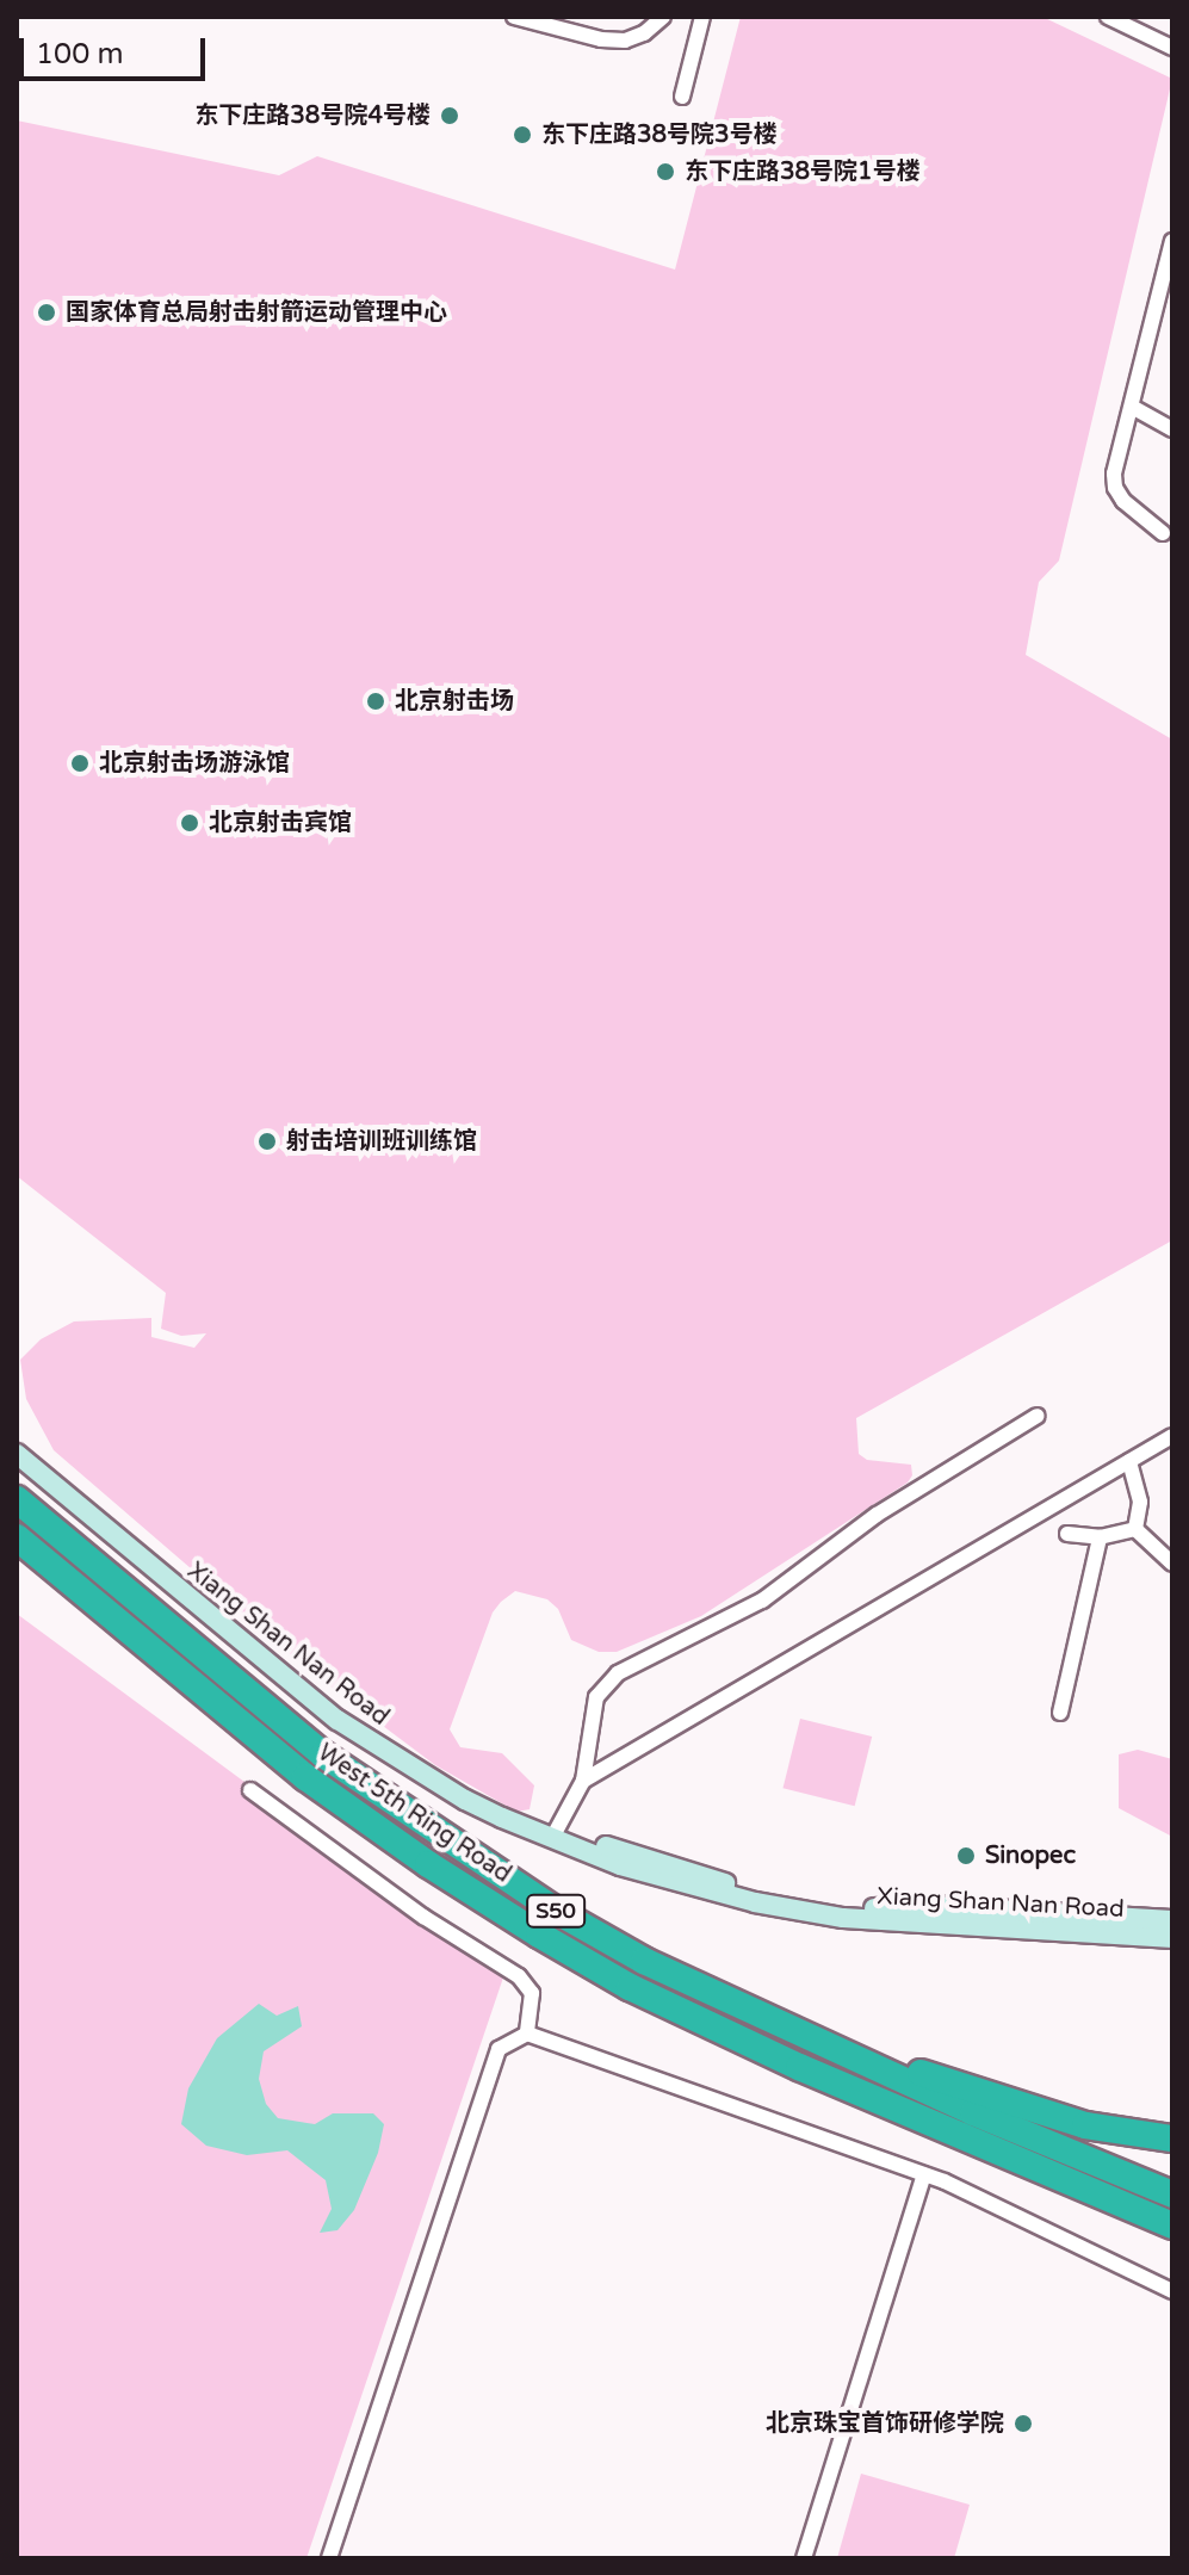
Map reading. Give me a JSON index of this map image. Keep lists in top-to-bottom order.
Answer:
{
  "streets": {
    "highway": ["West 5th Ring Road", "S50"],
    "main road": ["Xiang Shan Nan Road"]
  },
  "places": [
    "东下庄路38号院4号楼",
    "东下庄路38号院3号楼",
    "东下庄路38号院1号楼",
    "国家体育总局射击射箭运动管理中心",
    "北京射击场",
    "北京射击场游泳馆",
    "北京射击宾馆",
    "射击培训班训练馆",
    "Sinopec",
    "北京珠宝首饰研修学院"
  ],
  "scale_bar": "100 m"
}
